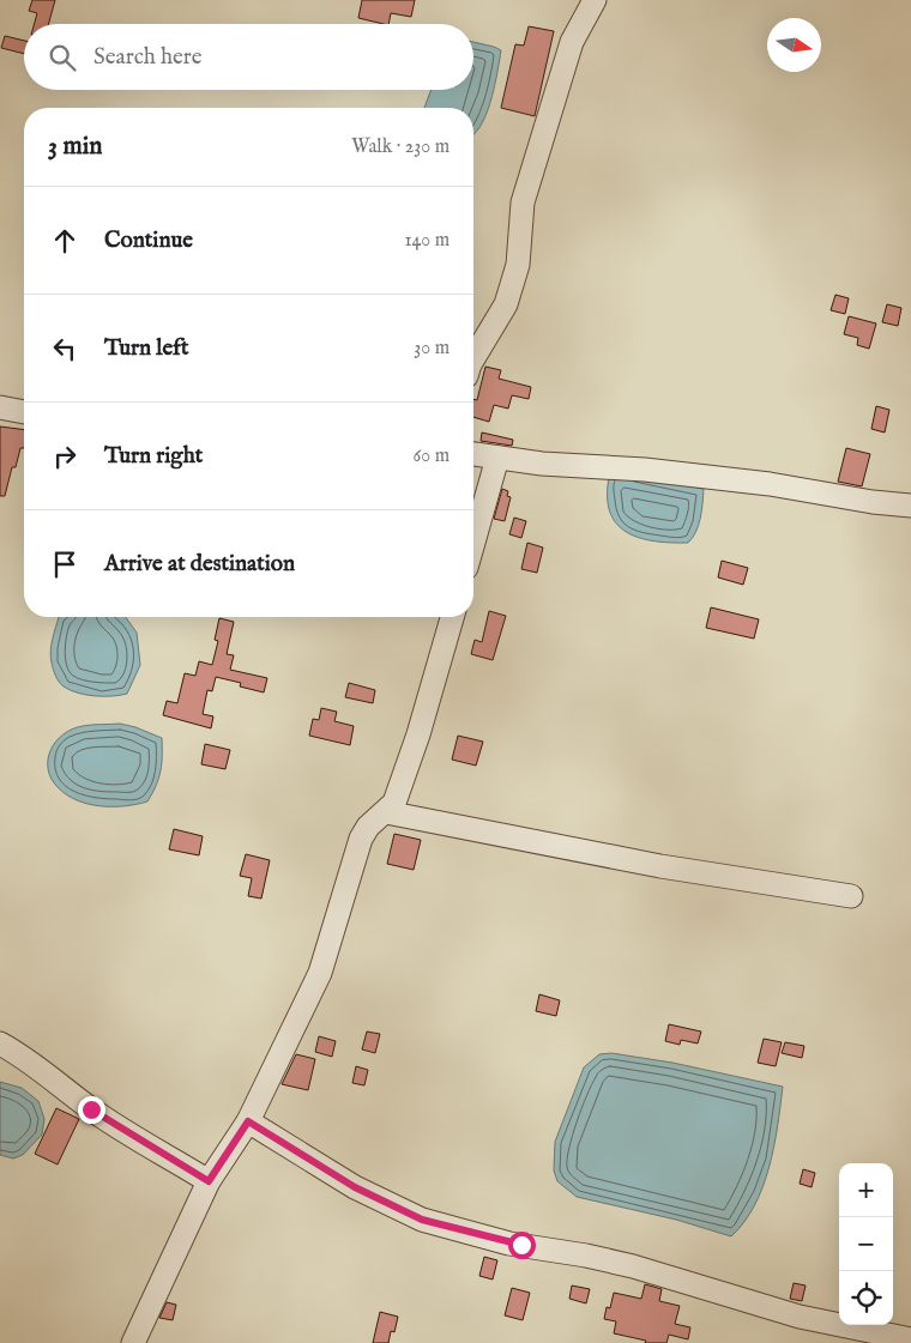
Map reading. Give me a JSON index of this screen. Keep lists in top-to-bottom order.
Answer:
{
  "north": "right",
  "page": {
    "search": "Search here",
    "heading": ["3 min", "Walk · 230 m"],
    "list": [
      ["Continue", "140 m"],
      ["Turn left", "30 m"],
      ["Turn right", "60 m"],
      "Arrive at destination"
    ],
    "map_buttons": ["+", "−"]
  }
}
